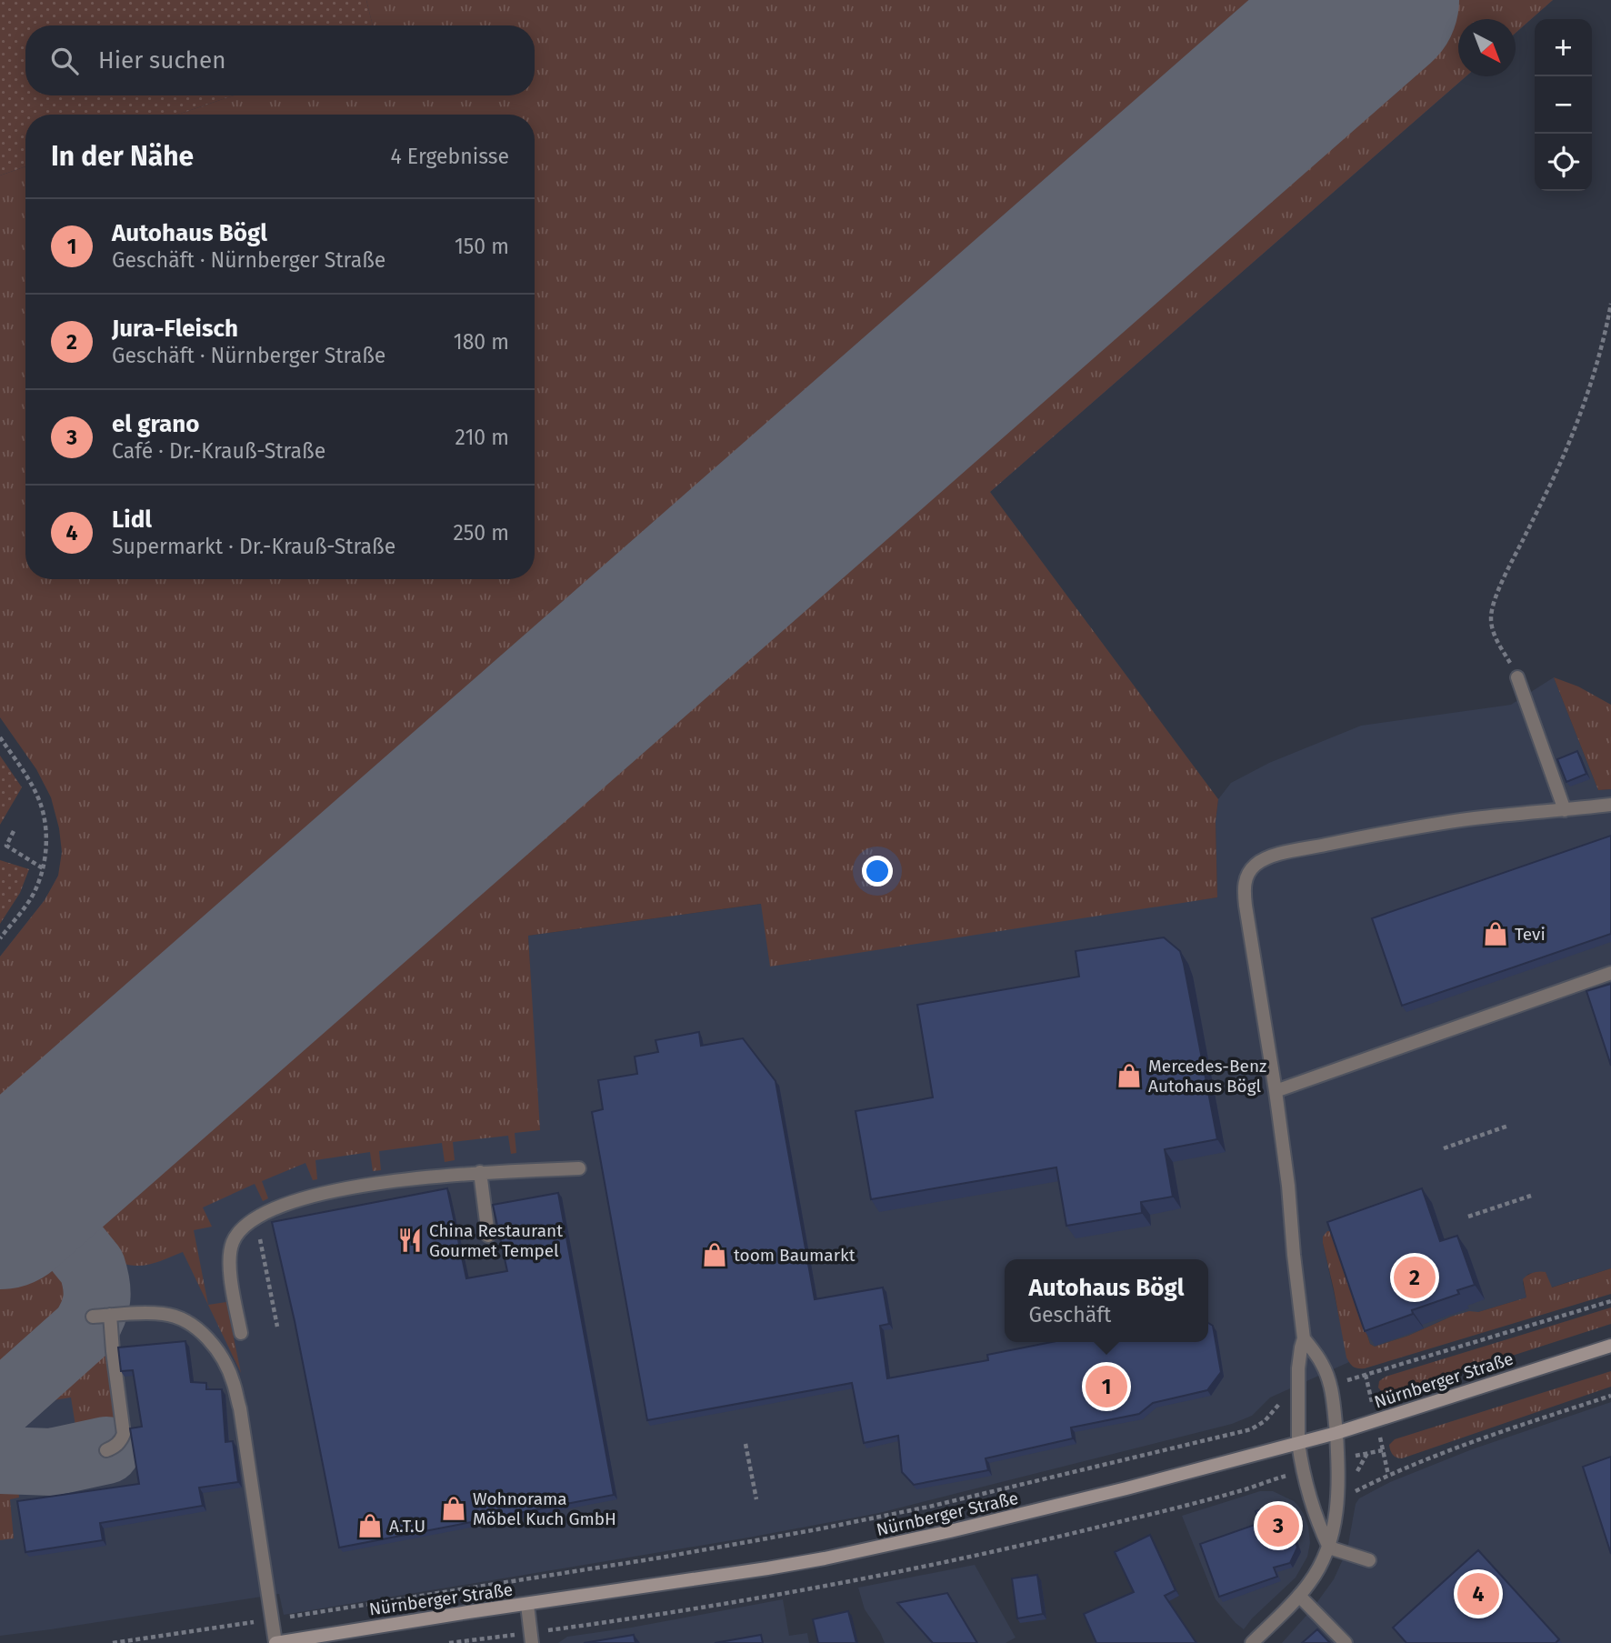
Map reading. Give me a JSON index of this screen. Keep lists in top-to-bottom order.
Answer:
{
  "streets": {
    "main road": ["Nürnberger Straße"]
  },
  "places": {
    "shop": [
      "Tevi",
      "Mercedes-Benz Autohaus Bögl",
      "toom Baumarkt",
      "Wohnorama Möbel Kuch GmbH",
      "A.T.U"
    ],
    "restaurant": ["China Restaurant Gourmet Tempel"]
  },
  "north": "bottom right",
  "page": {
    "map_buttons": ["+", "−"],
    "search": "Hier suchen",
    "heading": ["In der Nähe", "4 Ergebnisse"],
    "list": [
      {
        "mark": "1",
        "name": "Autohaus Bögl",
        "note": "Geschäft · Nürnberger Straße",
        "value": "150 m"
      },
      {
        "mark": "2",
        "name": "Jura-Fleisch",
        "note": "Geschäft · Nürnberger Straße",
        "value": "180 m"
      },
      {
        "mark": "3",
        "name": "el grano",
        "note": "Café · Dr.-Krauß-Straße",
        "value": "210 m"
      },
      {
        "mark": "4",
        "name": "Lidl",
        "note": "Supermarkt · Dr.-Krauß-Straße",
        "value": "250 m"
      }
    ],
    "pins": [
      "2",
      "1",
      "3",
      "4"
    ],
    "popup": ["Autohaus Bögl", "Geschäft"]
  }
}
